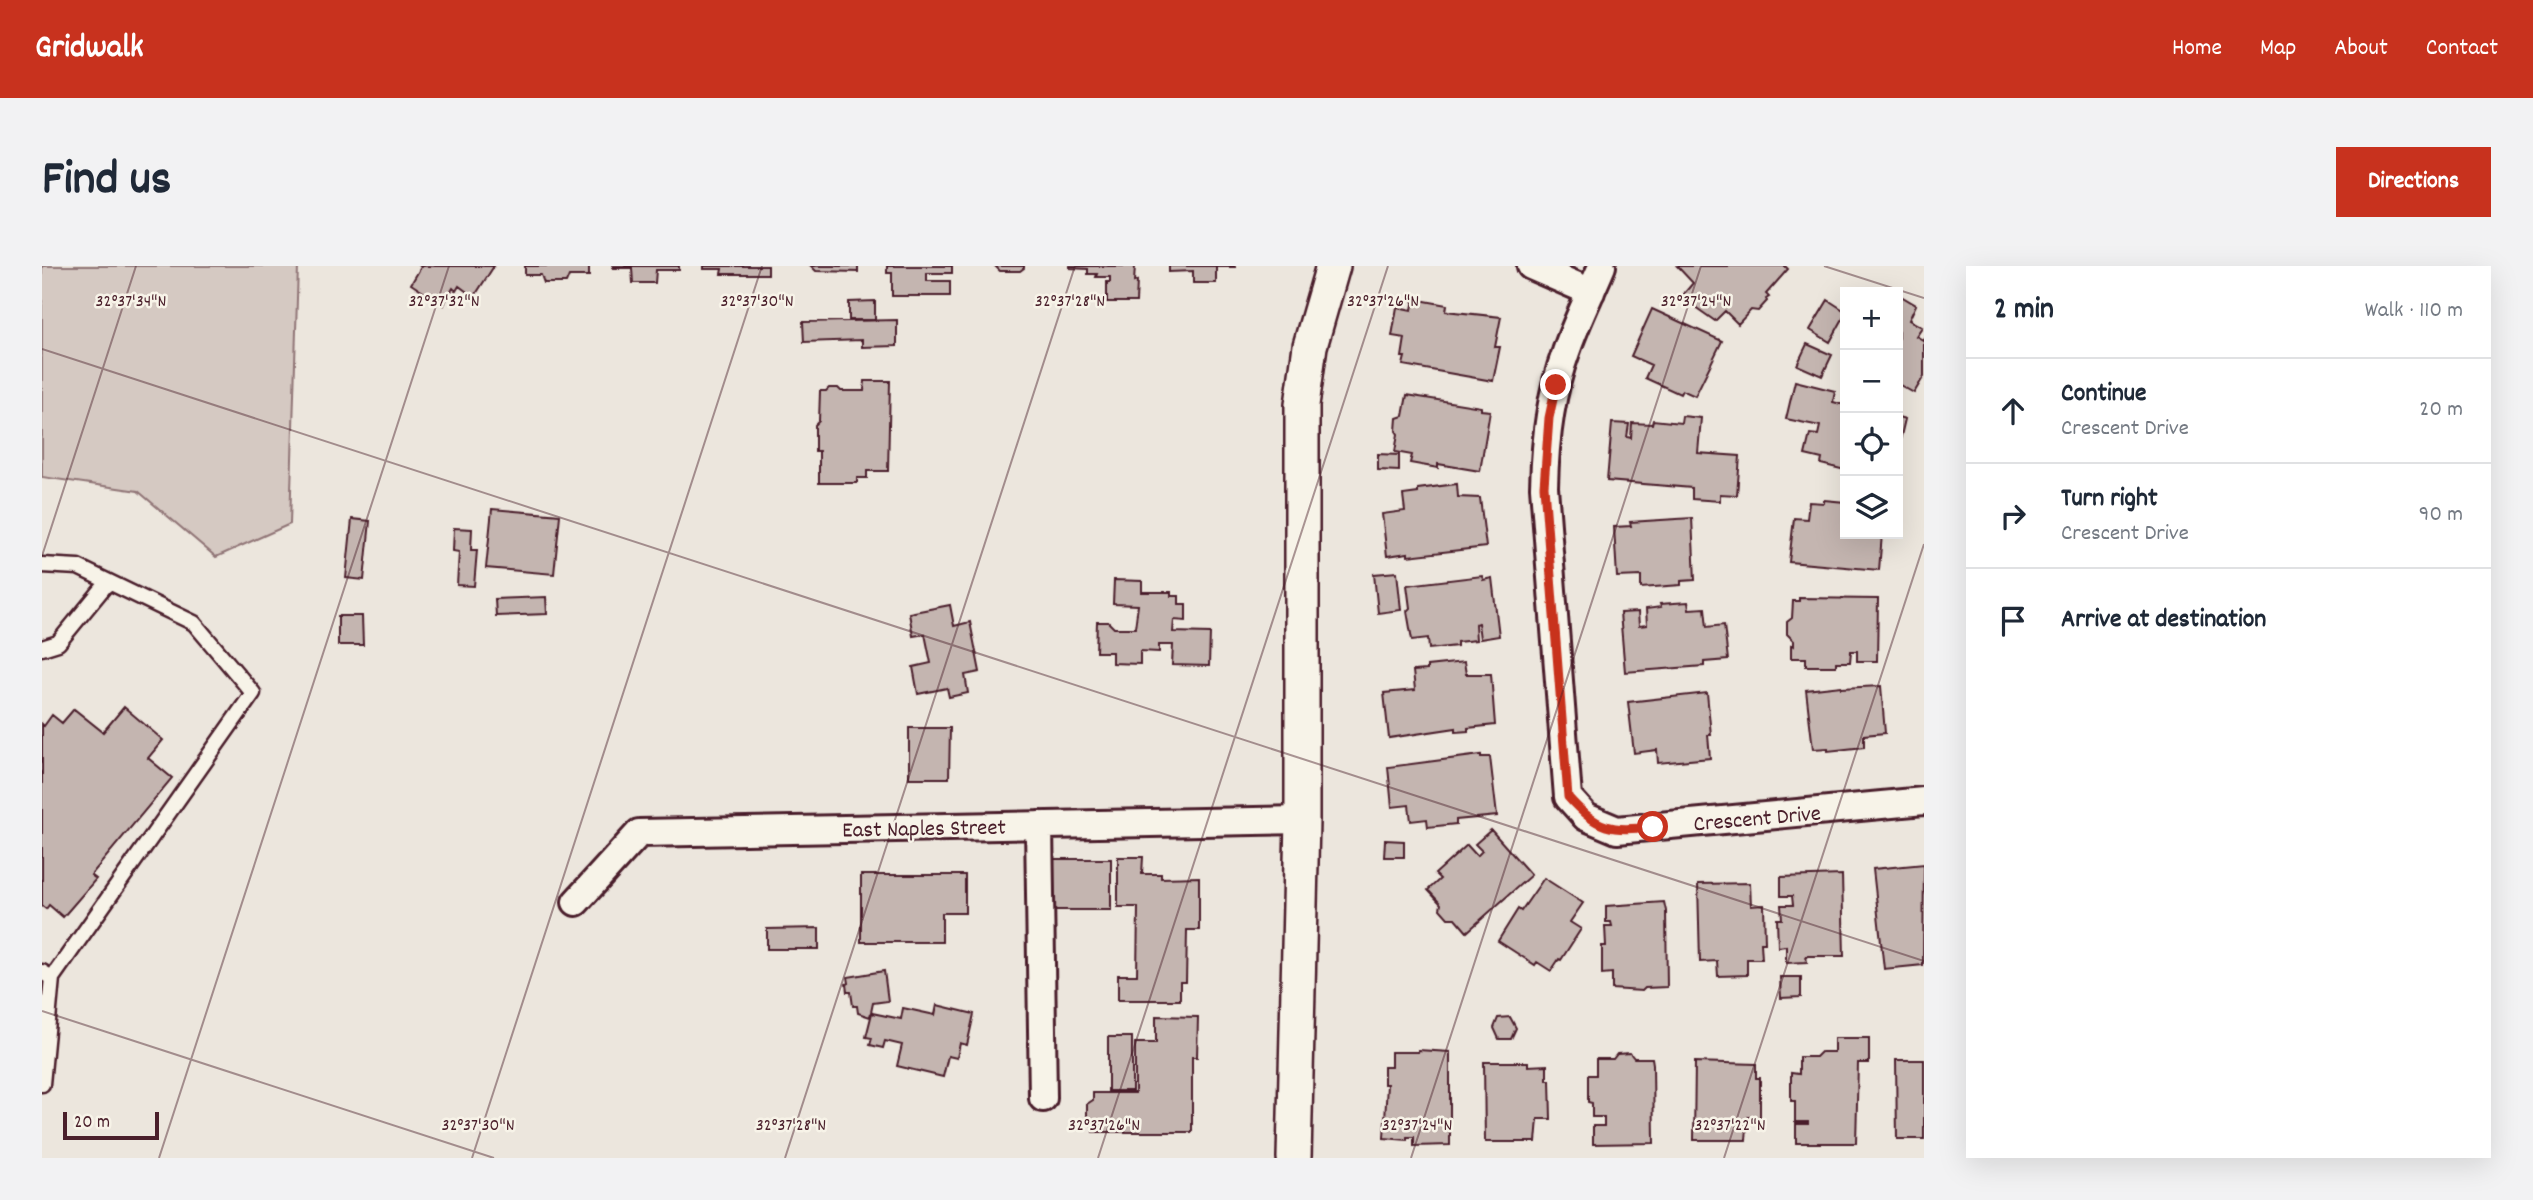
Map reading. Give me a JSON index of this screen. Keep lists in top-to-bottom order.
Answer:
{
  "streets": {
    "street": ["Crescent Drive", "East Naples Street"]
  },
  "scale_bar": "20 m",
  "page": {
    "header": "Gridwalk",
    "nav": [
      "Home",
      "Map",
      "About",
      "Contact"
    ],
    "title": "Find us",
    "buttons": "Directions",
    "heading": ["2 min", "Walk · 110 m"],
    "map_buttons": ["+", "−"],
    "list": [
      ["Continue", "Crescent Drive", "20 m"],
      ["Turn right", "Crescent Drive", "90 m"],
      "Arrive at destination"
    ],
    "scale": "20 m"
  },
  "coordinates": [
    "32°37'34\"N",
    "32°37'32\"N",
    "32°37'30\"N",
    "32°37'28\"N",
    "32°37'26\"N",
    "32°37'24\"N",
    "32°37'22\"N"
  ]
}
